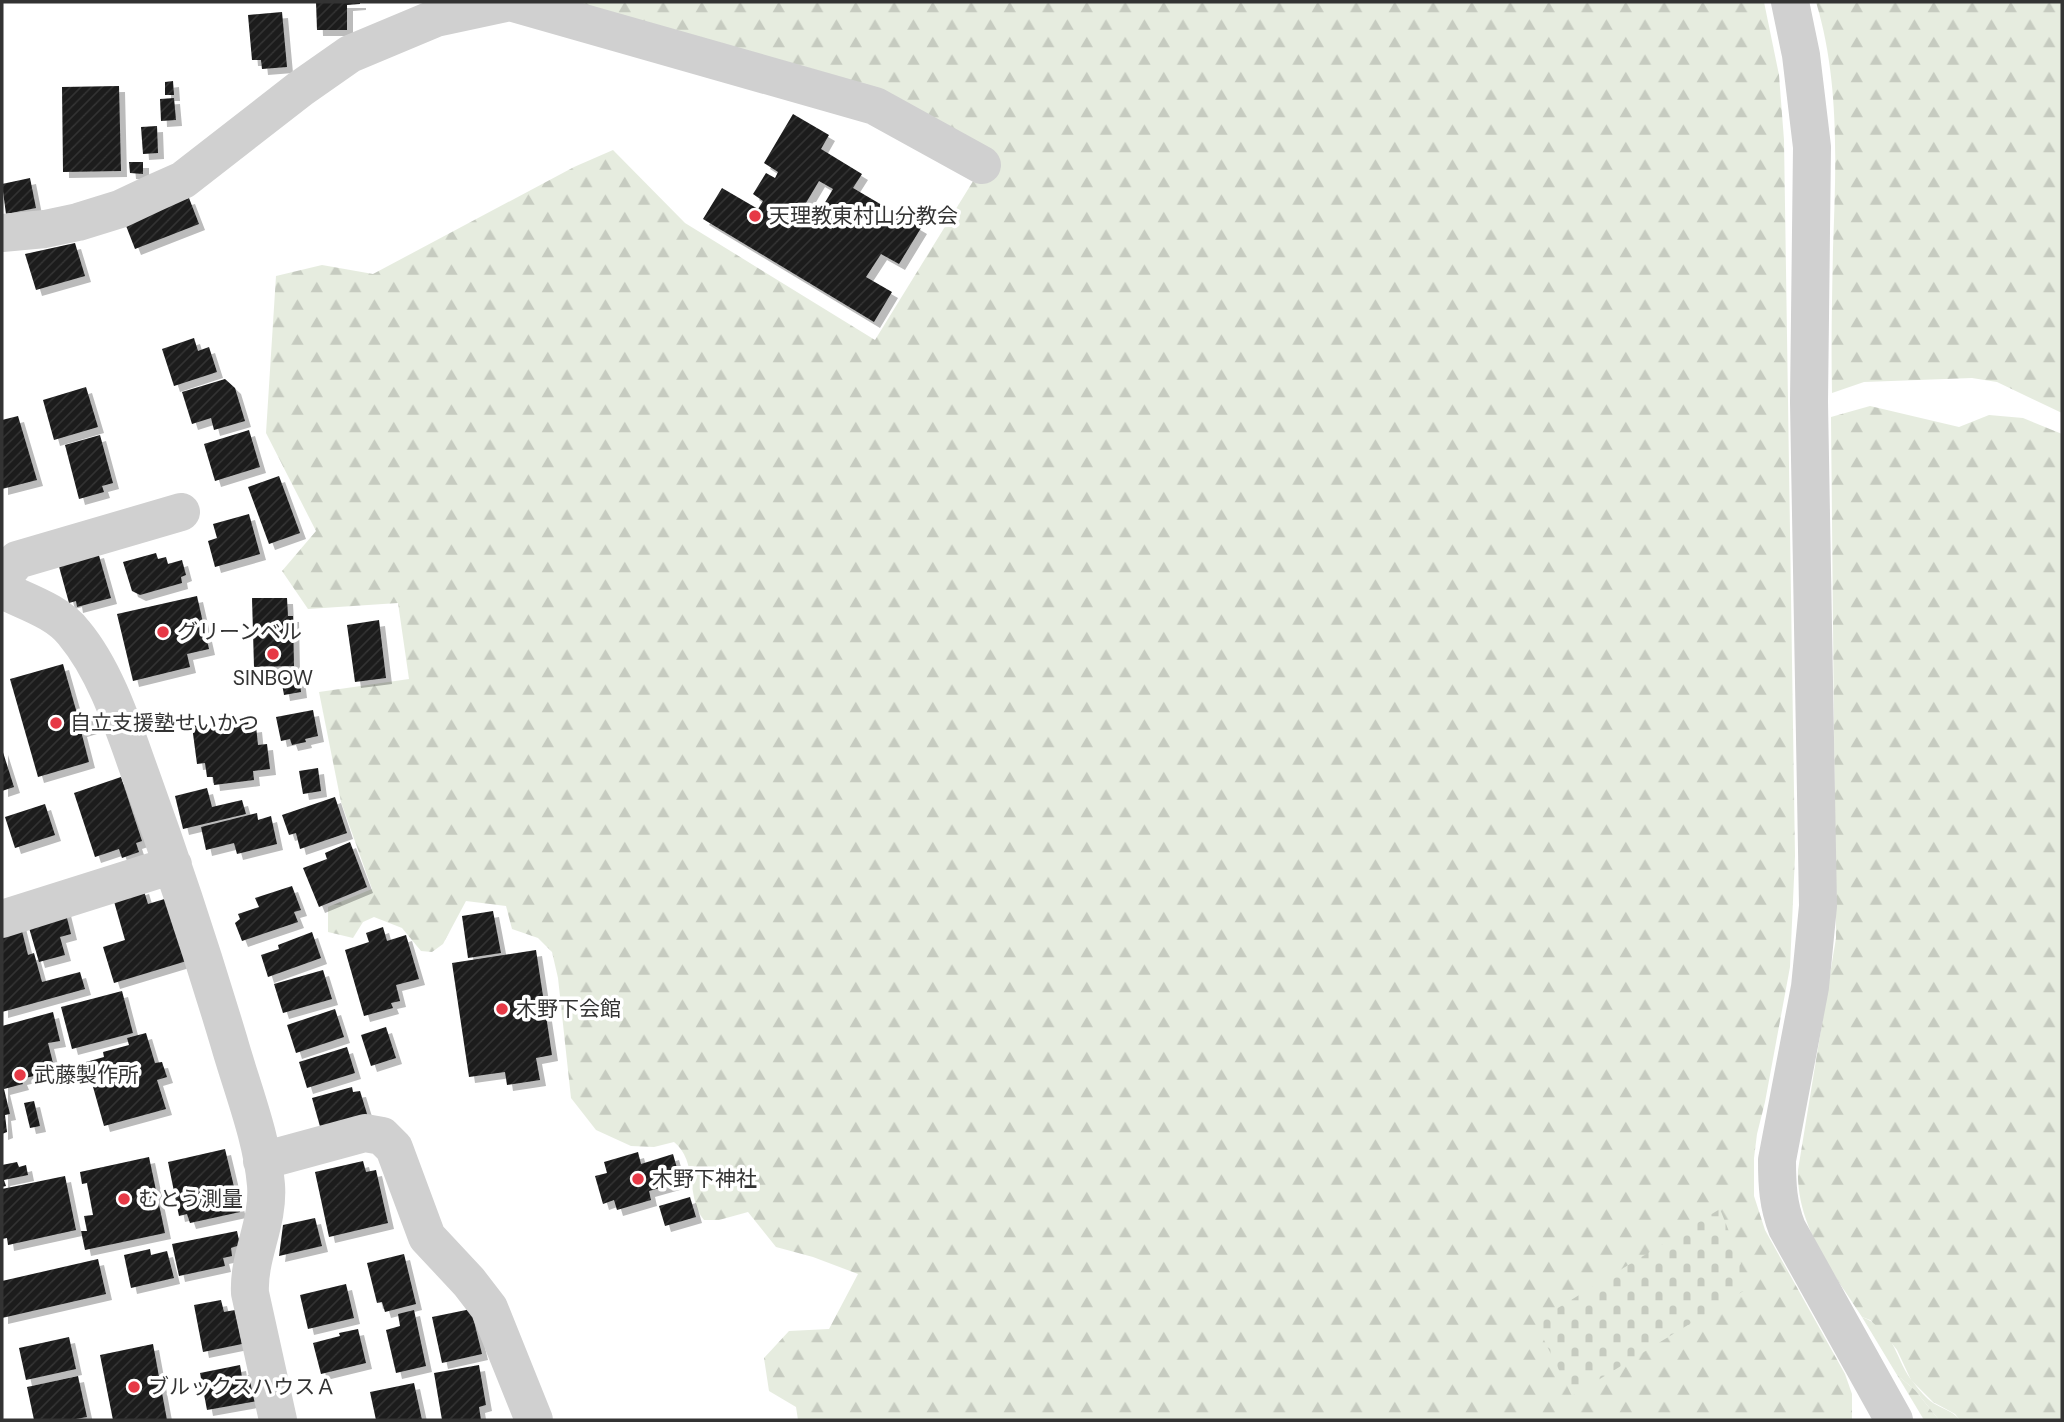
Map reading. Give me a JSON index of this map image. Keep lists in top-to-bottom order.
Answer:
{
  "places": [
    "天理教東村山分教会",
    "グリーンベル",
    "SINBOW",
    "自立支援塾せいかつ",
    "木野下会館",
    "武藤製作所",
    "木野下神社",
    "むとう測量",
    "ブルックスハウスＡ"
  ]
}
